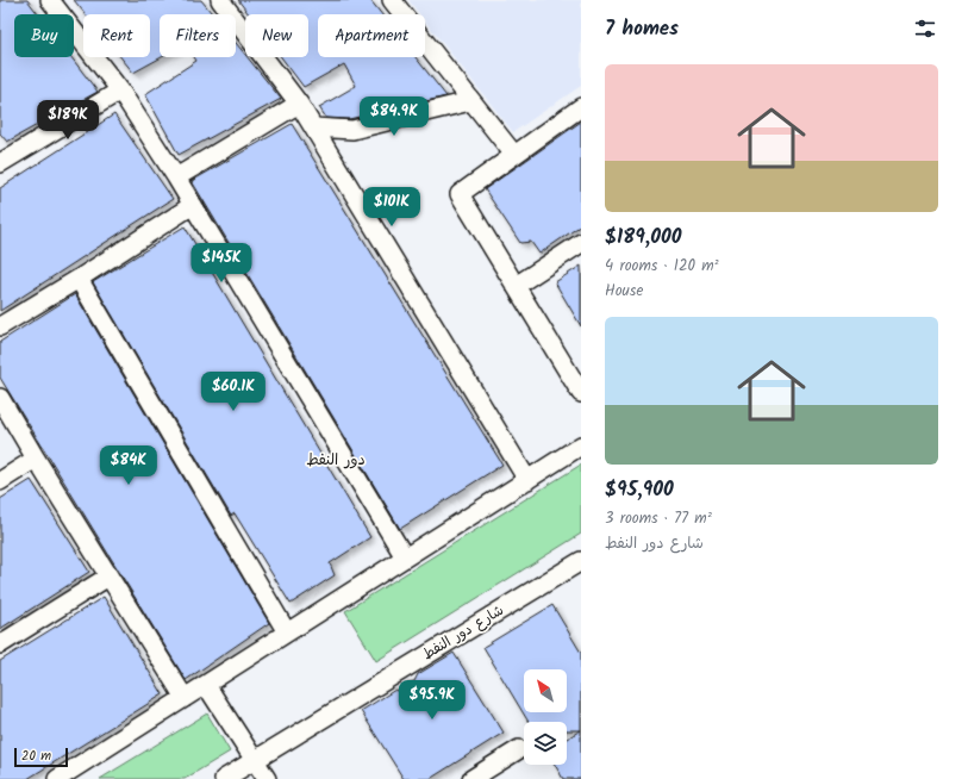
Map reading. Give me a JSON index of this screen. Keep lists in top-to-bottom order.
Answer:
{
  "streets": {
    "street": ["شارع دور النفط"]
  },
  "districts": ["دور النفط"],
  "scale_bar": "20 m",
  "north": "top left",
  "page": {
    "heading": "7 homes",
    "chip": [
      "Buy",
      "Rent",
      "Filters",
      "New",
      "Apartment"
    ],
    "list": [
      {
        "name": "$189,000",
        "note": "4 rooms · 120 m² · House"
      },
      {
        "name": "$95,900",
        "note": "3 rooms · 77 m² · شارع دور النفط"
      }
    ],
    "price": [
      "$84.9K",
      "$189K",
      "$101K",
      "$145K",
      "$60.1K",
      "$84K",
      "$95.9K"
    ],
    "scale": "20 m"
  }
}
